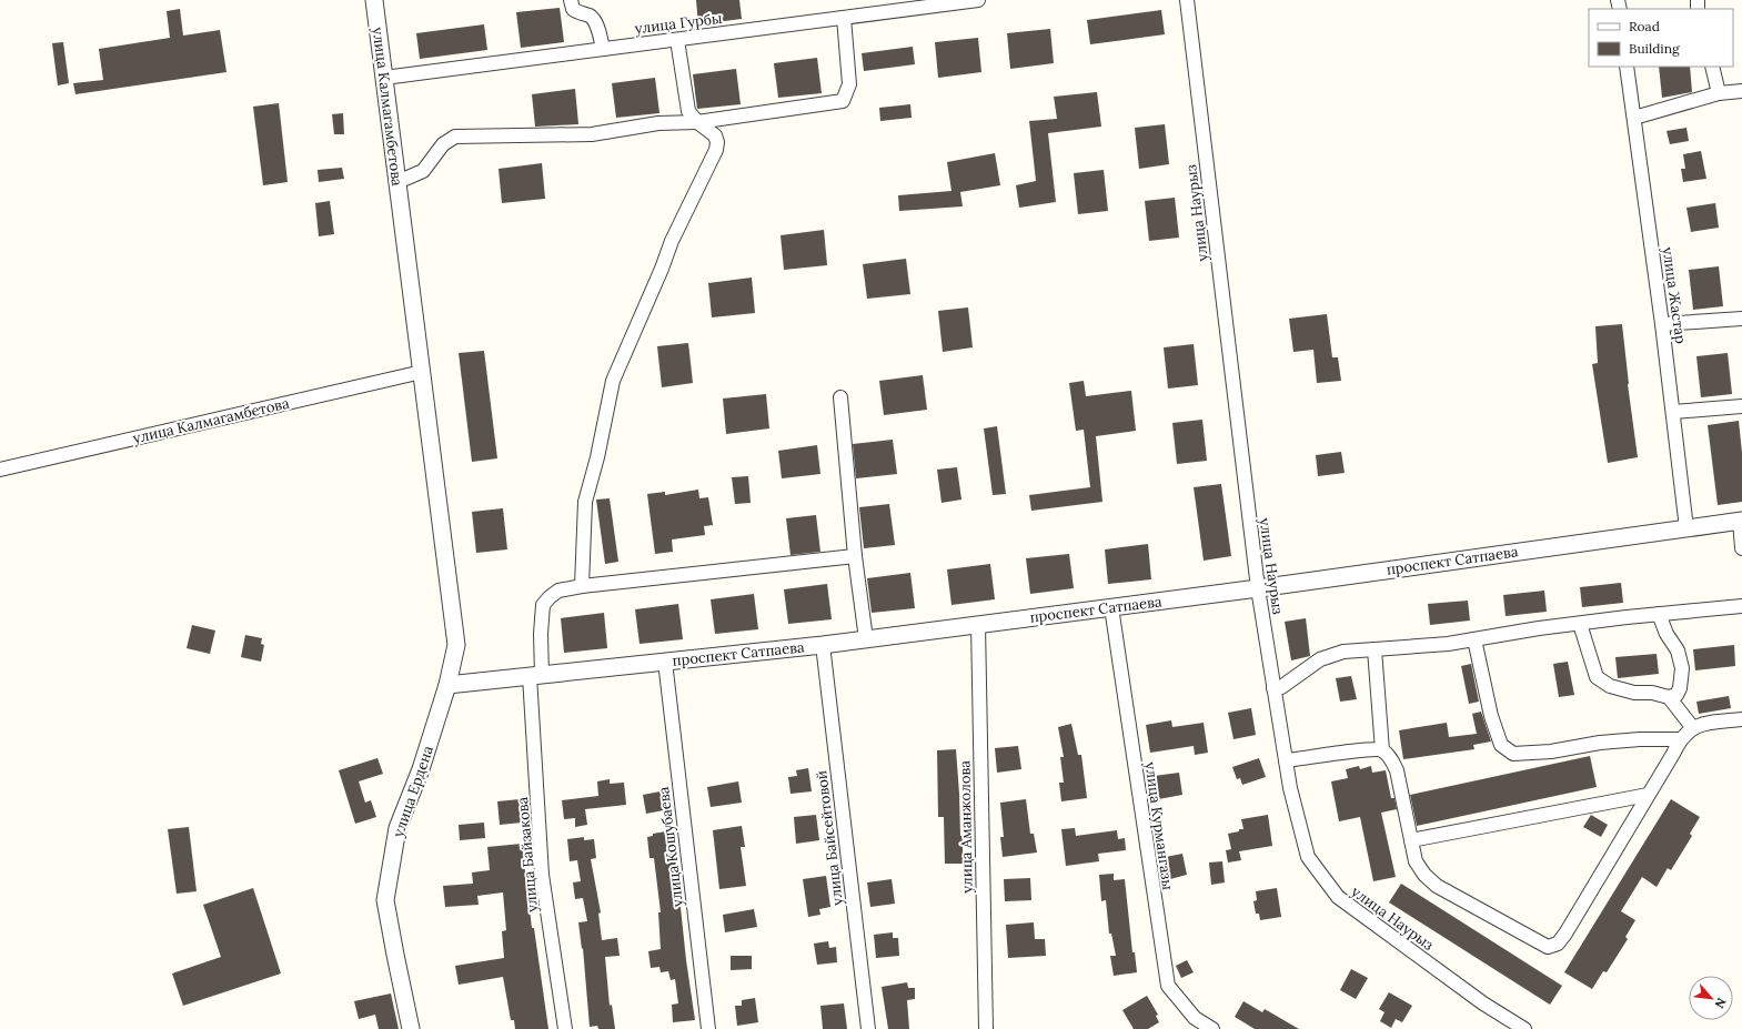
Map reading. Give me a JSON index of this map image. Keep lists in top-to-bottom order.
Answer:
{
  "streets": {
    "street": [
      "улица Гурбы",
      "улица Калмагамбетова",
      "улица Наурыз",
      "улица Жастар",
      "проспект Сатпаева",
      "улица Ердена",
      "улица Курмангазы",
      "улица Аманжолова",
      "улица Байсейтовой",
      "улица Кошубаева",
      "улица Байзакова"
    ]
  },
  "crossings": [
    ["улица Гурбы", "улица Калмагамбетова"],
    ["улица Калмагамбетова", "проспект Сатпаева"],
    ["улица Калмагамбетова", "улица Ердена"],
    ["улица Наурыз", "проспект Сатпаева"],
    ["улица Жастар", "проспект Сатпаева"],
    ["проспект Сатпаева", "улица Ердена"],
    ["проспект Сатпаева", "улица Курмангазы"],
    ["проспект Сатпаева", "улица Аманжолова"],
    ["проспект Сатпаева", "улица Байсейтовой"],
    ["проспект Сатпаева", "улица Кошубаева"],
    ["проспект Сатпаева", "улица Байзакова"]
  ],
  "legend": ["Road", "Building"],
  "north": "bottom right"
}
